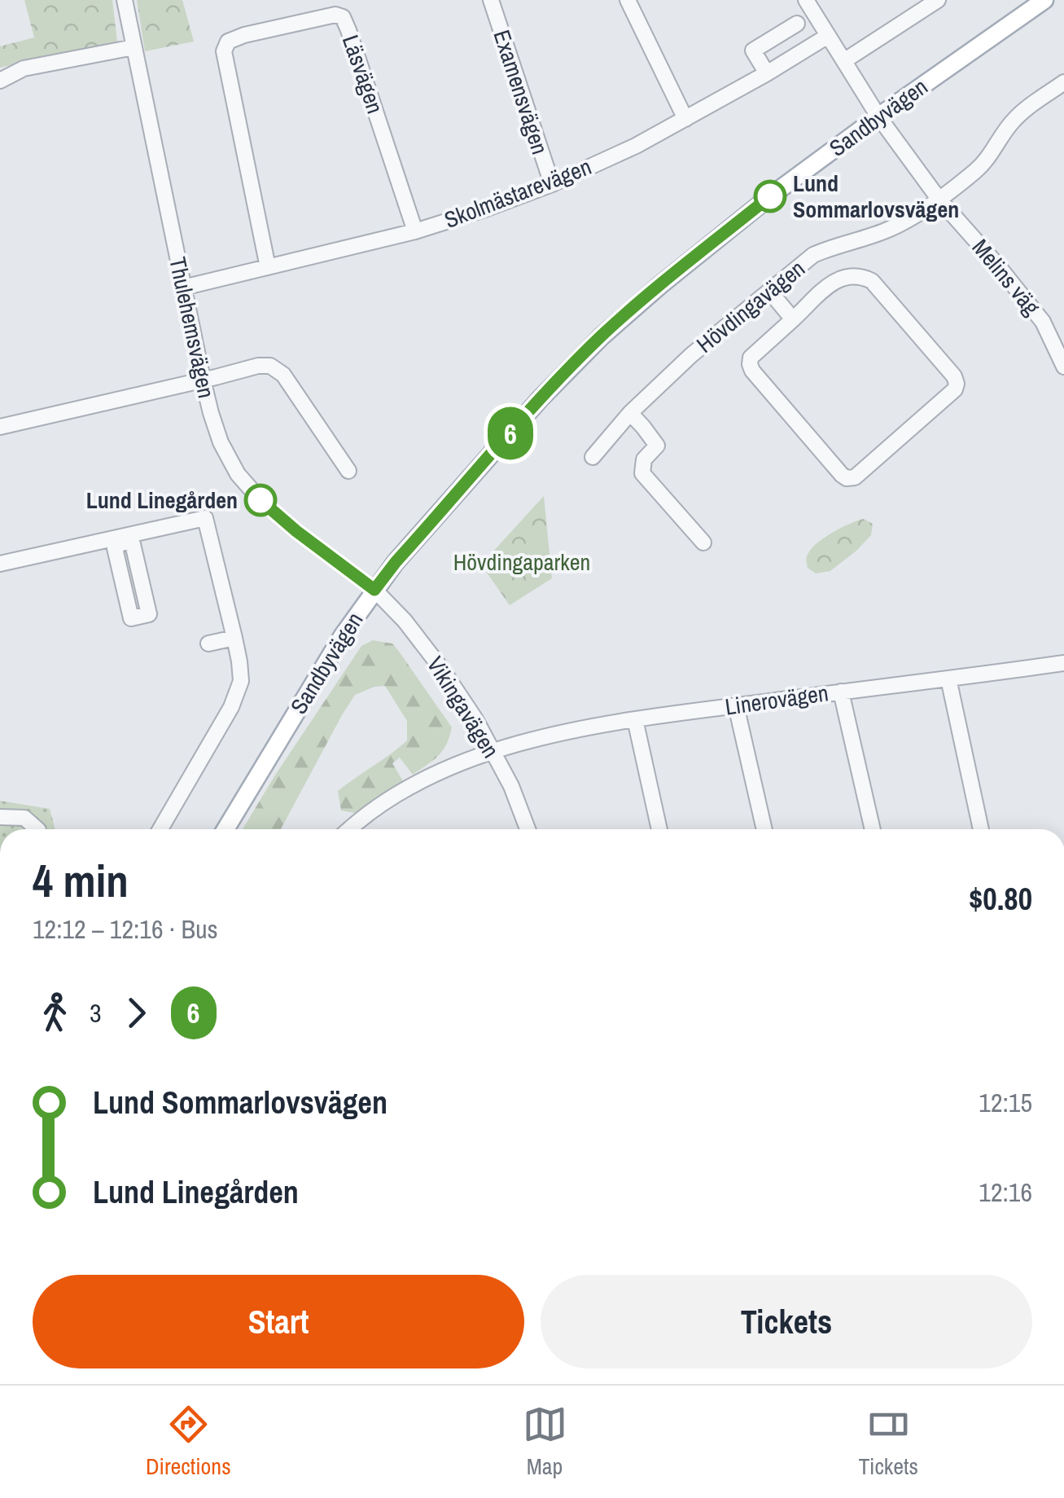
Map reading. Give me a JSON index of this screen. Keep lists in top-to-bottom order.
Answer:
{
  "streets": {
    "main road": ["Sandbyvägen"],
    "street": [
      "Läsvägen",
      "Examensvägen",
      "Skolmästarevägen",
      "Melins väg",
      "Hövdingavägen",
      "Thulehemsvägen",
      "Linerovägen",
      "Vikingavägen"
    ]
  },
  "crossings": [
    ["Läsvägen", "Skolmästarevägen"],
    ["Examensvägen", "Skolmästarevägen"],
    ["Sandbyvägen", "Melins väg"],
    ["Sandbyvägen", "Thulehemsvägen"],
    ["Sandbyvägen", "Vikingavägen"],
    ["Skolmästarevägen", "Melins väg"],
    ["Skolmästarevägen", "Thulehemsvägen"],
    ["Melins väg", "Hövdingavägen"],
    ["Thulehemsvägen", "Vikingavägen"],
    ["Linerovägen", "Vikingavägen"]
  ],
  "parks": ["Hövdingaparken"],
  "places": ["Lund Sommarlovsvägen", "Lund Linegården"],
  "lines": ["bus line 6"],
  "page": {
    "on_map": "6",
    "heading": ["4 min", "12:12 – 12:16 · Bus", "$0.80"],
    "legs": ["3", "6"],
    "list": [
      {
        "name": "Lund Sommarlovsvägen",
        "value": "12:15"
      },
      {
        "name": "Lund Linegården",
        "value": "12:16"
      }
    ],
    "buttons": ["Start", "Tickets"],
    "tabs": ["Directions", "Map", "Tickets"]
  }
}
